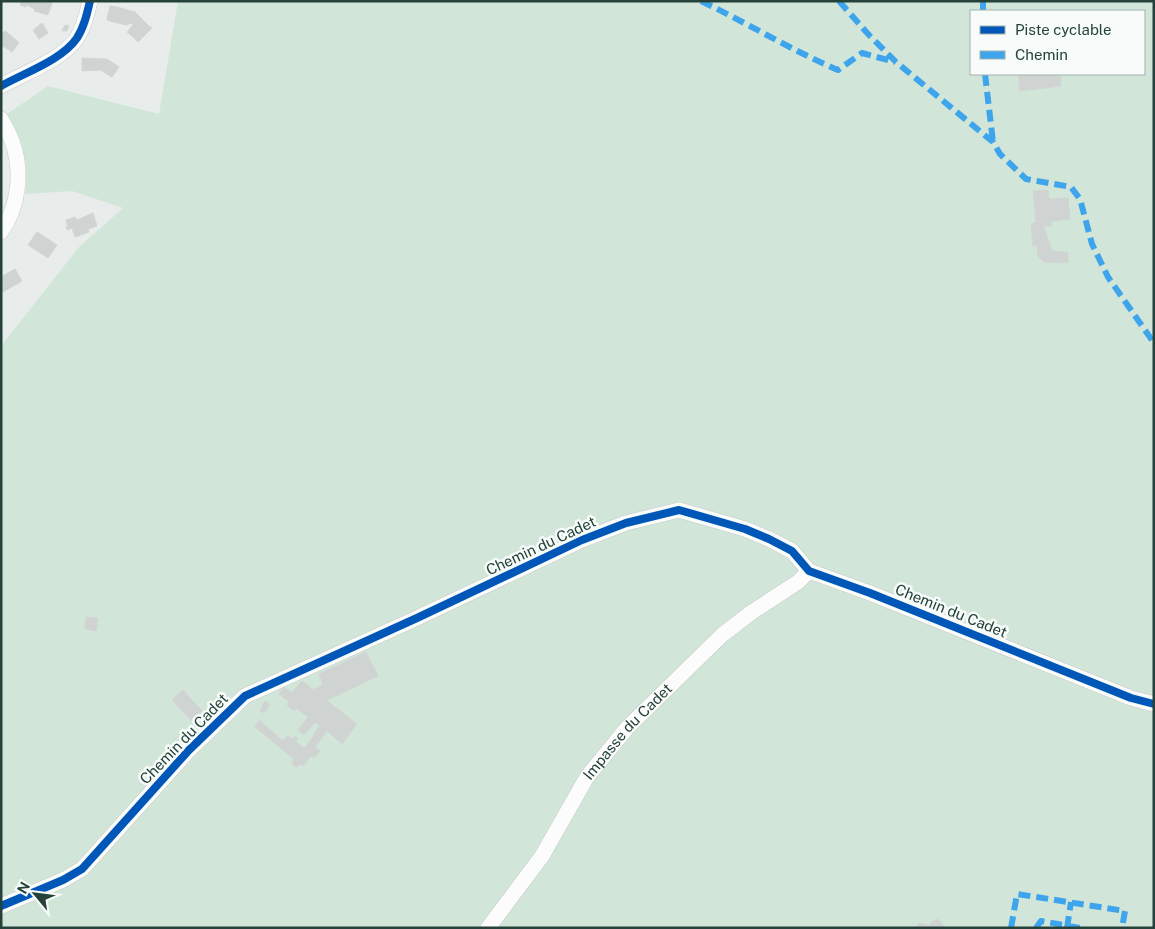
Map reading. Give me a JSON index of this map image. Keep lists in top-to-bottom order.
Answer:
{
  "streets": {
    "street": ["Chemin du Cadet", "Impasse du Cadet"]
  },
  "crossings": [
    ["Chemin du Cadet", "Impasse du Cadet"]
  ],
  "legend": ["Piste cyclable", "Chemin"],
  "north": "top left"
}
